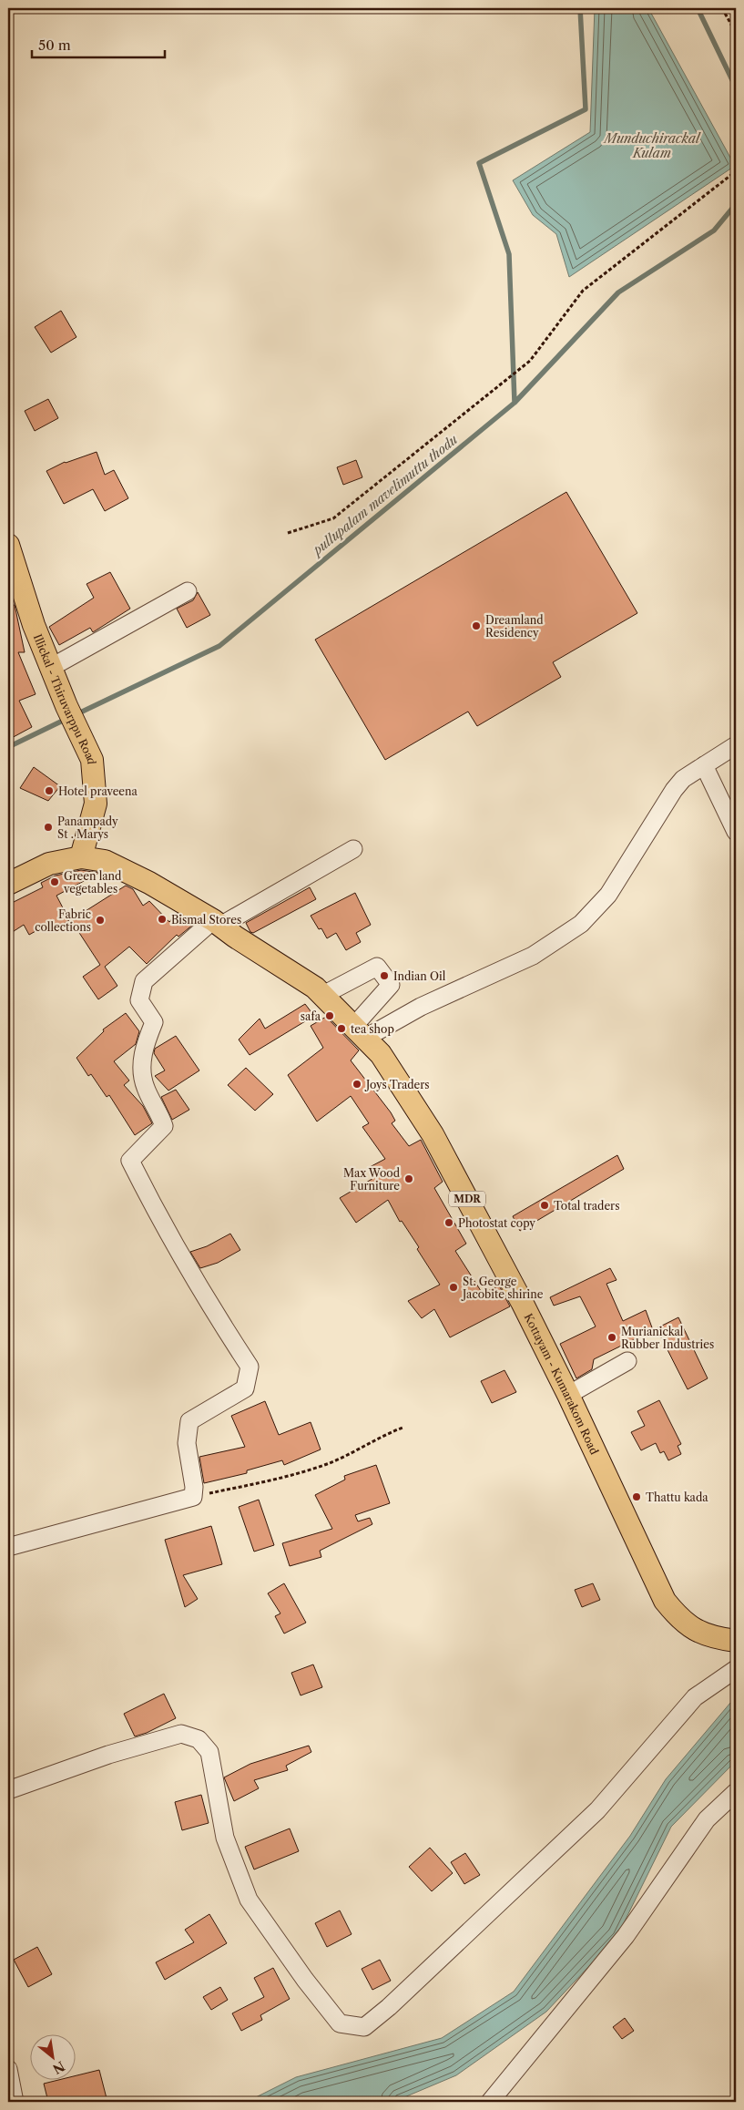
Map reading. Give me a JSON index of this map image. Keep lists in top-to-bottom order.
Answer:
{
  "streets": {
    "main road": ["Illickal - Thiruvarppu Road", "MDR", "Kottayam - Kumarakom Road"]
  },
  "crossings": [
    ["Illickal - Thiruvarppu Road", "Kottayam - Kumarakom Road"]
  ],
  "water": ["Munduchirackal Kulam", "pullupalam mavelimuttu thodu"],
  "places": [
    "Dreamland Residency",
    "Hotel praveena",
    "Panampady St . Marys",
    "Green land vegetables",
    "Bismal Stores",
    "Fabric collections",
    "Indian Oil",
    "safa",
    "tea shop",
    "Joys Traders",
    "Max Wood Furniture",
    "Total traders",
    "Photostat copy",
    "St. George Jacobite shirine",
    "Murianickal Rubber Industries",
    "Thattu kada"
  ],
  "scale_bar": "50 m",
  "north": "bottom right"
}
